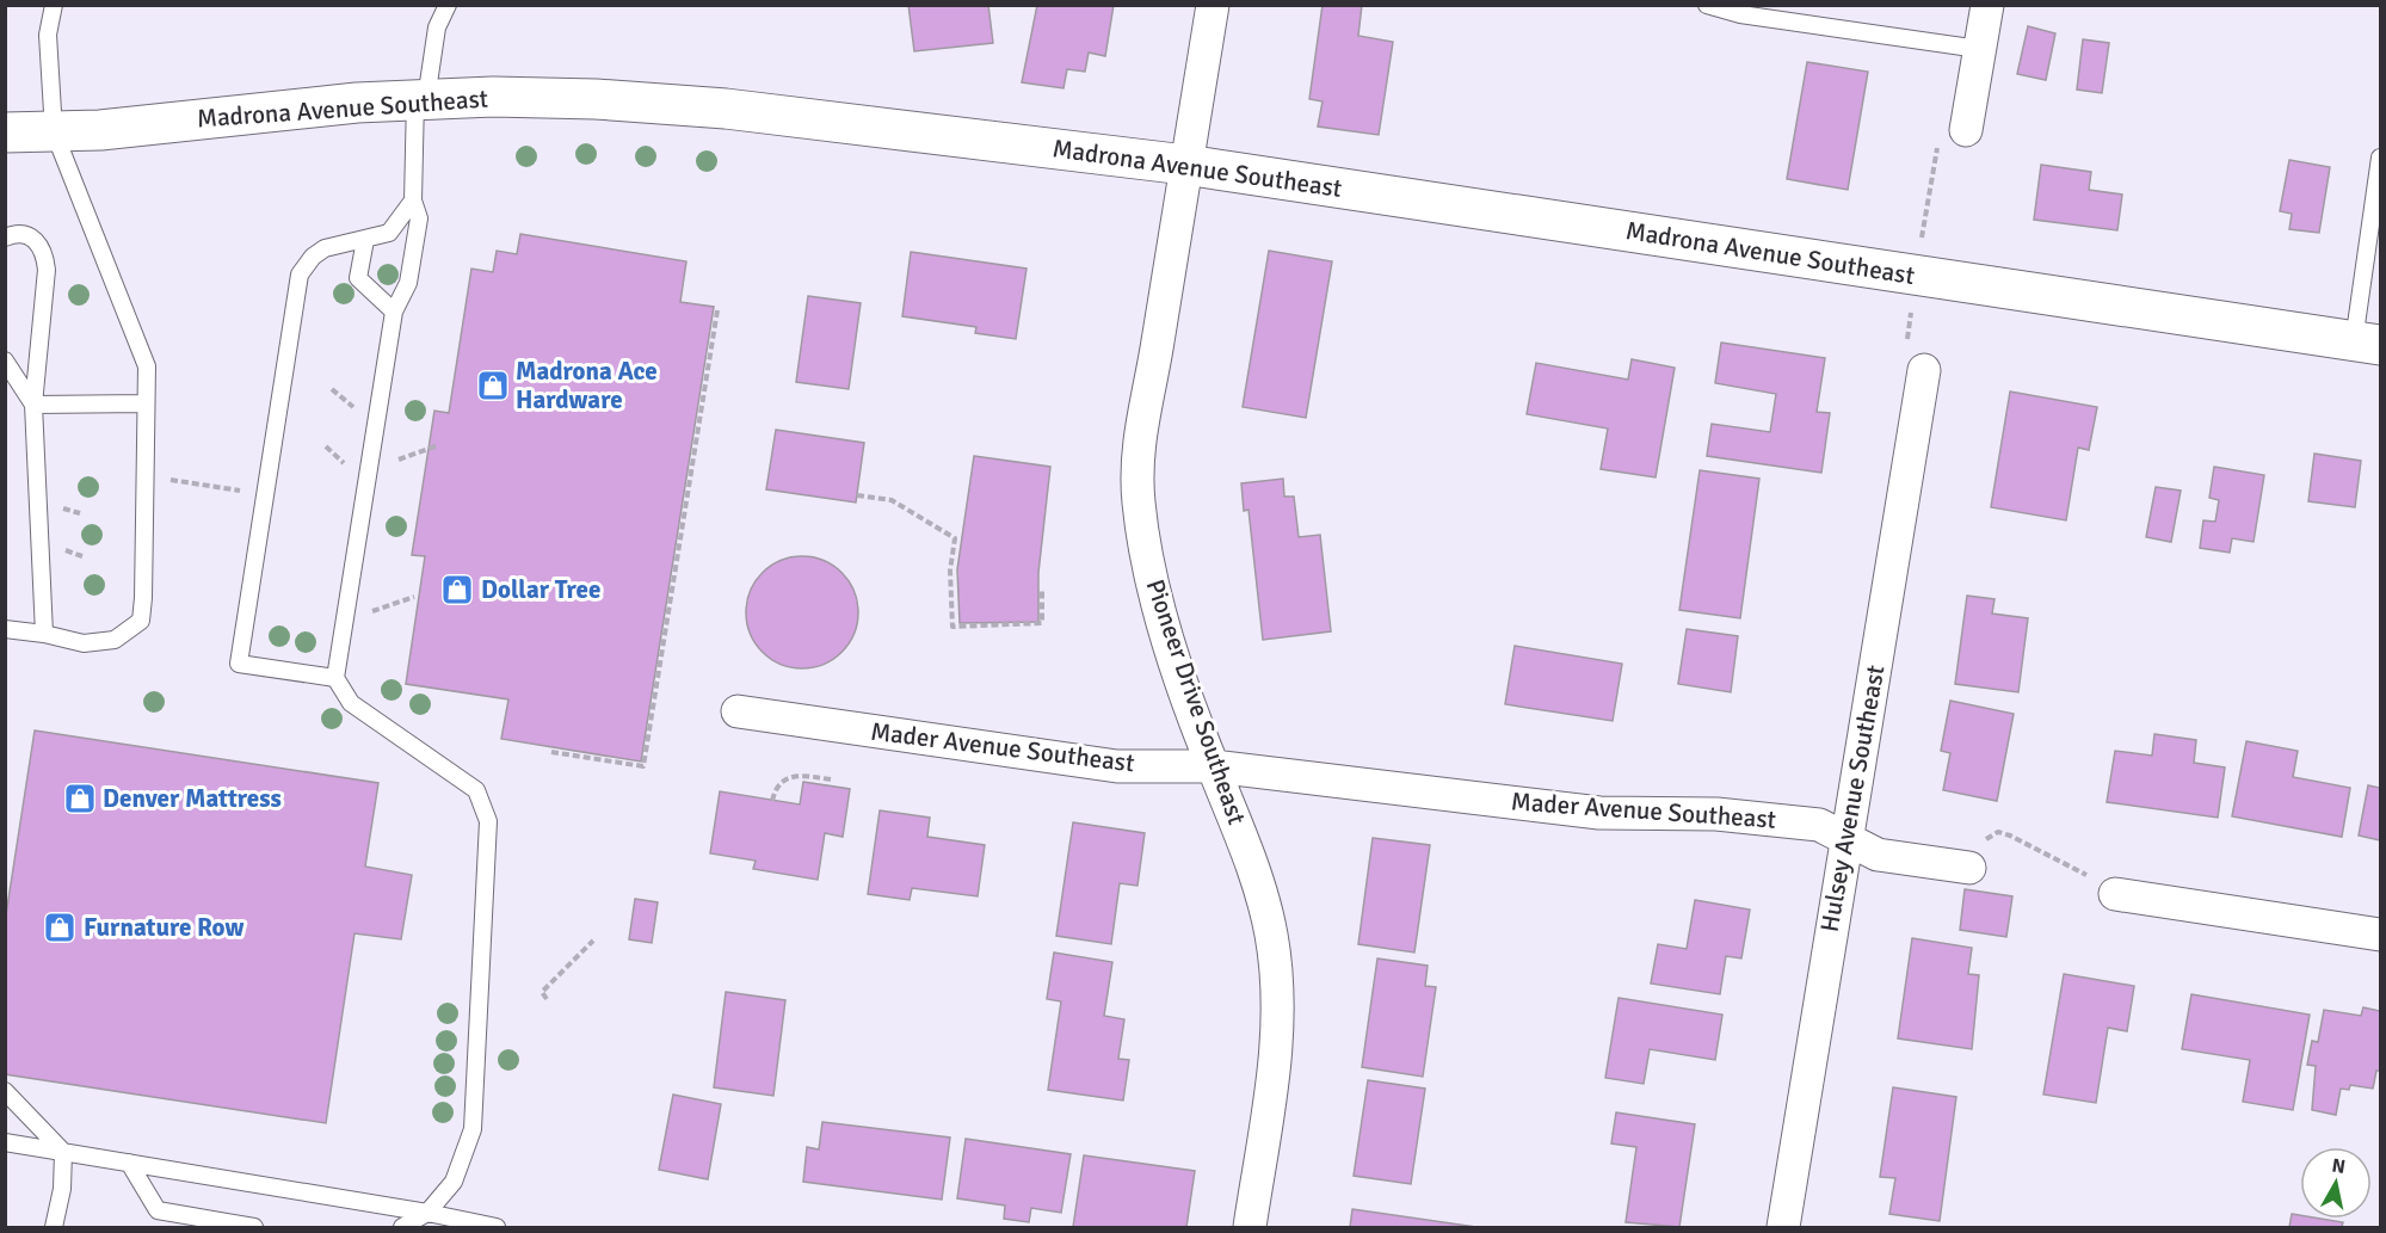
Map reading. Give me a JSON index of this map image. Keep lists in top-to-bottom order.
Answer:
{
  "streets": {
    "main road": ["Madrona Avenue Southeast"],
    "street": ["Pioneer Drive Southeast", "Mader Avenue Southeast", "Hulsey Avenue Southeast"]
  },
  "crossings": [
    ["Madrona Avenue Southeast", "Pioneer Drive Southeast"],
    ["Pioneer Drive Southeast", "Mader Avenue Southeast"],
    ["Mader Avenue Southeast", "Hulsey Avenue Southeast"]
  ],
  "places": {
    "shop": [
      "Madrona Ace Hardware",
      "Dollar Tree",
      "Denver Mattress",
      "Furnature Row"
    ]
  },
  "north": "top"
}
